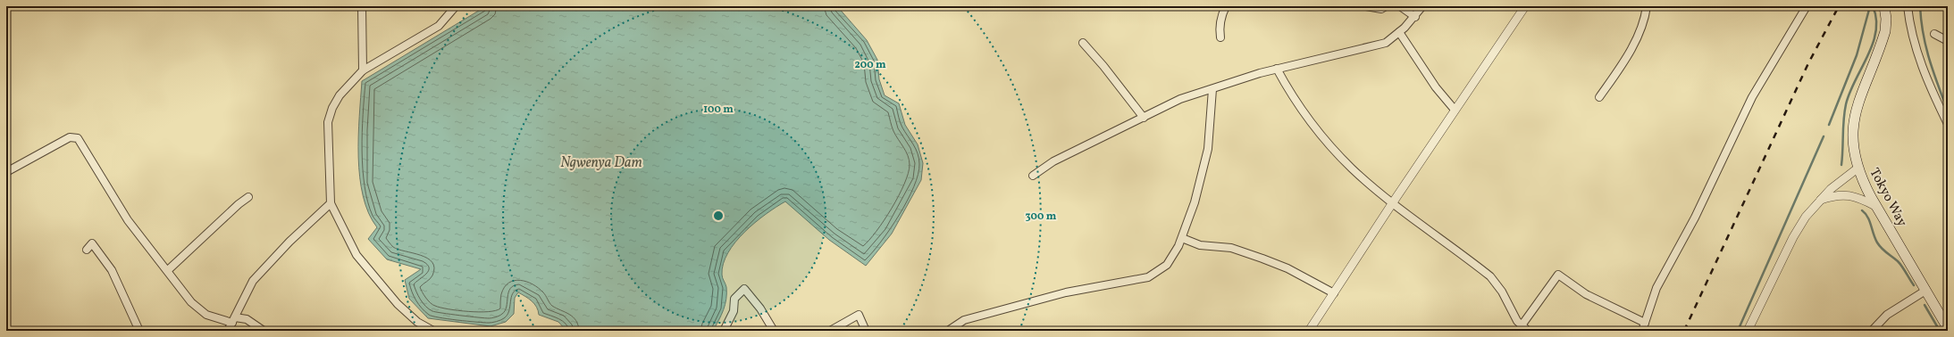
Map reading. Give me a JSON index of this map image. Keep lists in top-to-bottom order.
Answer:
{
  "streets": {
    "main road": ["Tokyo Way"]
  },
  "water": ["Ngwenya Dam"],
  "rings": ["200 m", "100 m", "300 m"]
}
